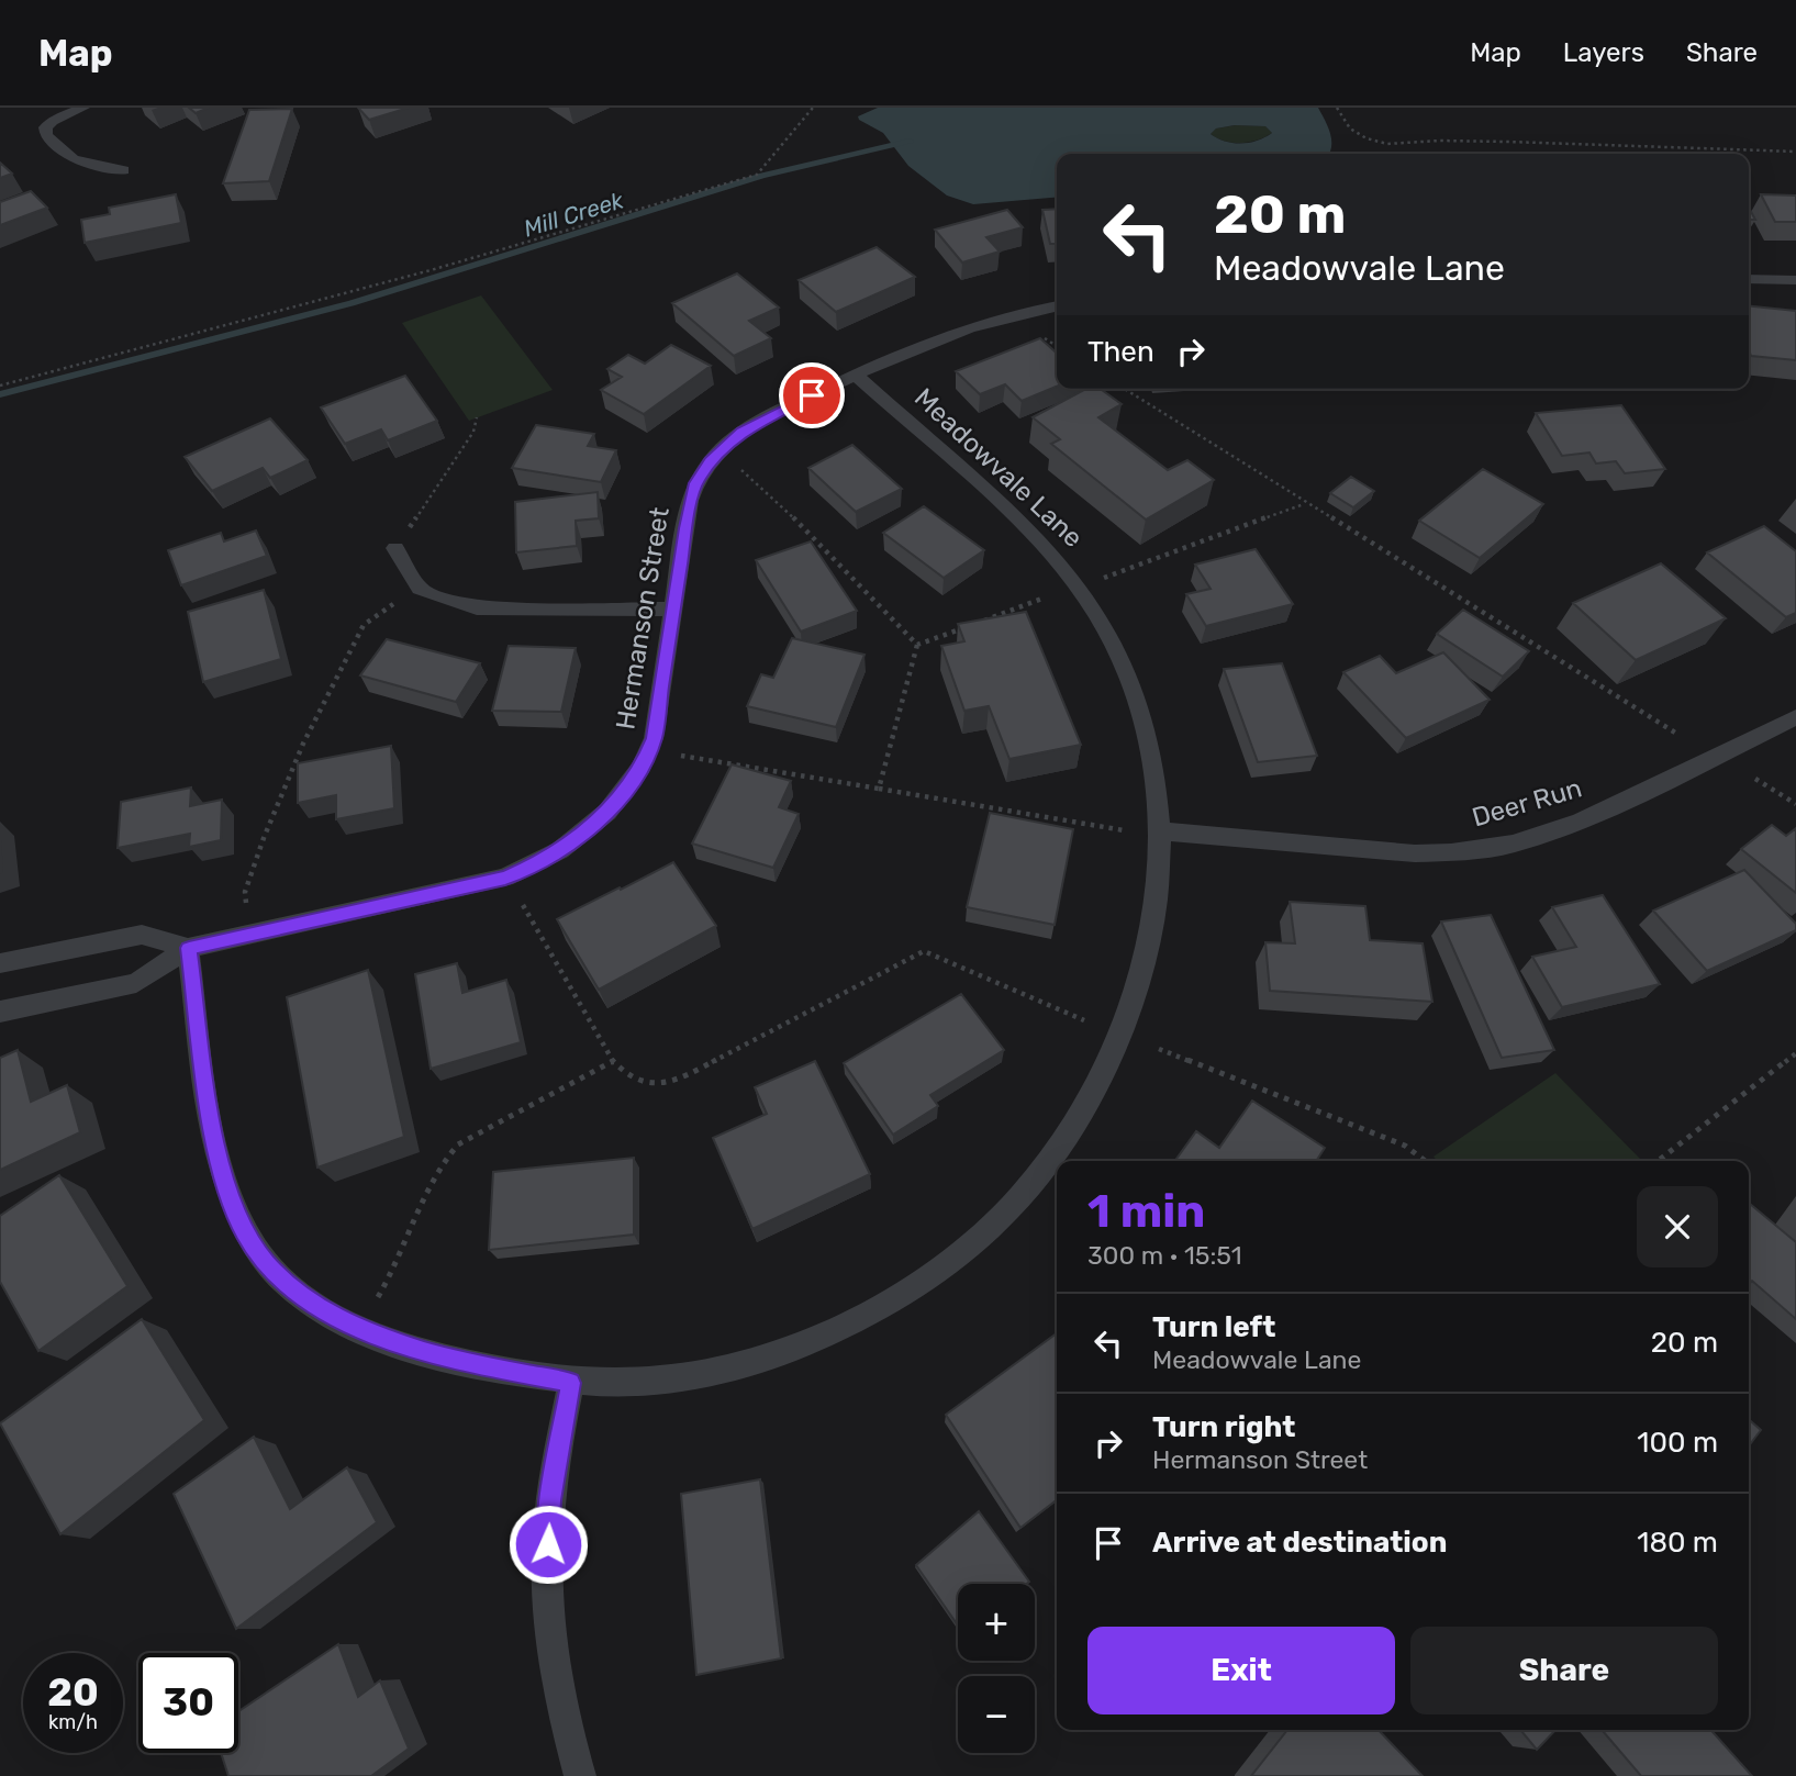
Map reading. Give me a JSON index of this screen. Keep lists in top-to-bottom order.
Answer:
{
  "streets": {
    "street": ["Meadowvale Lane", "Hermanson Street", "Deer Run"]
  },
  "crossings": [
    ["Meadowvale Lane", "Hermanson Street"],
    ["Meadowvale Lane", "Deer Run"]
  ],
  "water": ["Mill Creek"],
  "page": {
    "header": "Map",
    "nav": ["Map", "Layers", "Share"],
    "turn": ["20 m", "Meadowvale Lane"],
    "then": "Then",
    "heading": ["1 min", "300 m · 15:51"],
    "list": [
      {
        "name": "Turn left",
        "note": "Meadowvale Lane",
        "value": "20 m"
      },
      {
        "name": "Turn right",
        "note": "Hermanson Street",
        "value": "100 m"
      },
      {
        "name": "Arrive at destination",
        "value": "180 m"
      }
    ],
    "map_buttons": ["+", "−"],
    "buttons": ["Exit", "Share"],
    "speed": "20 km/h",
    "limit": "30"
  }
}
